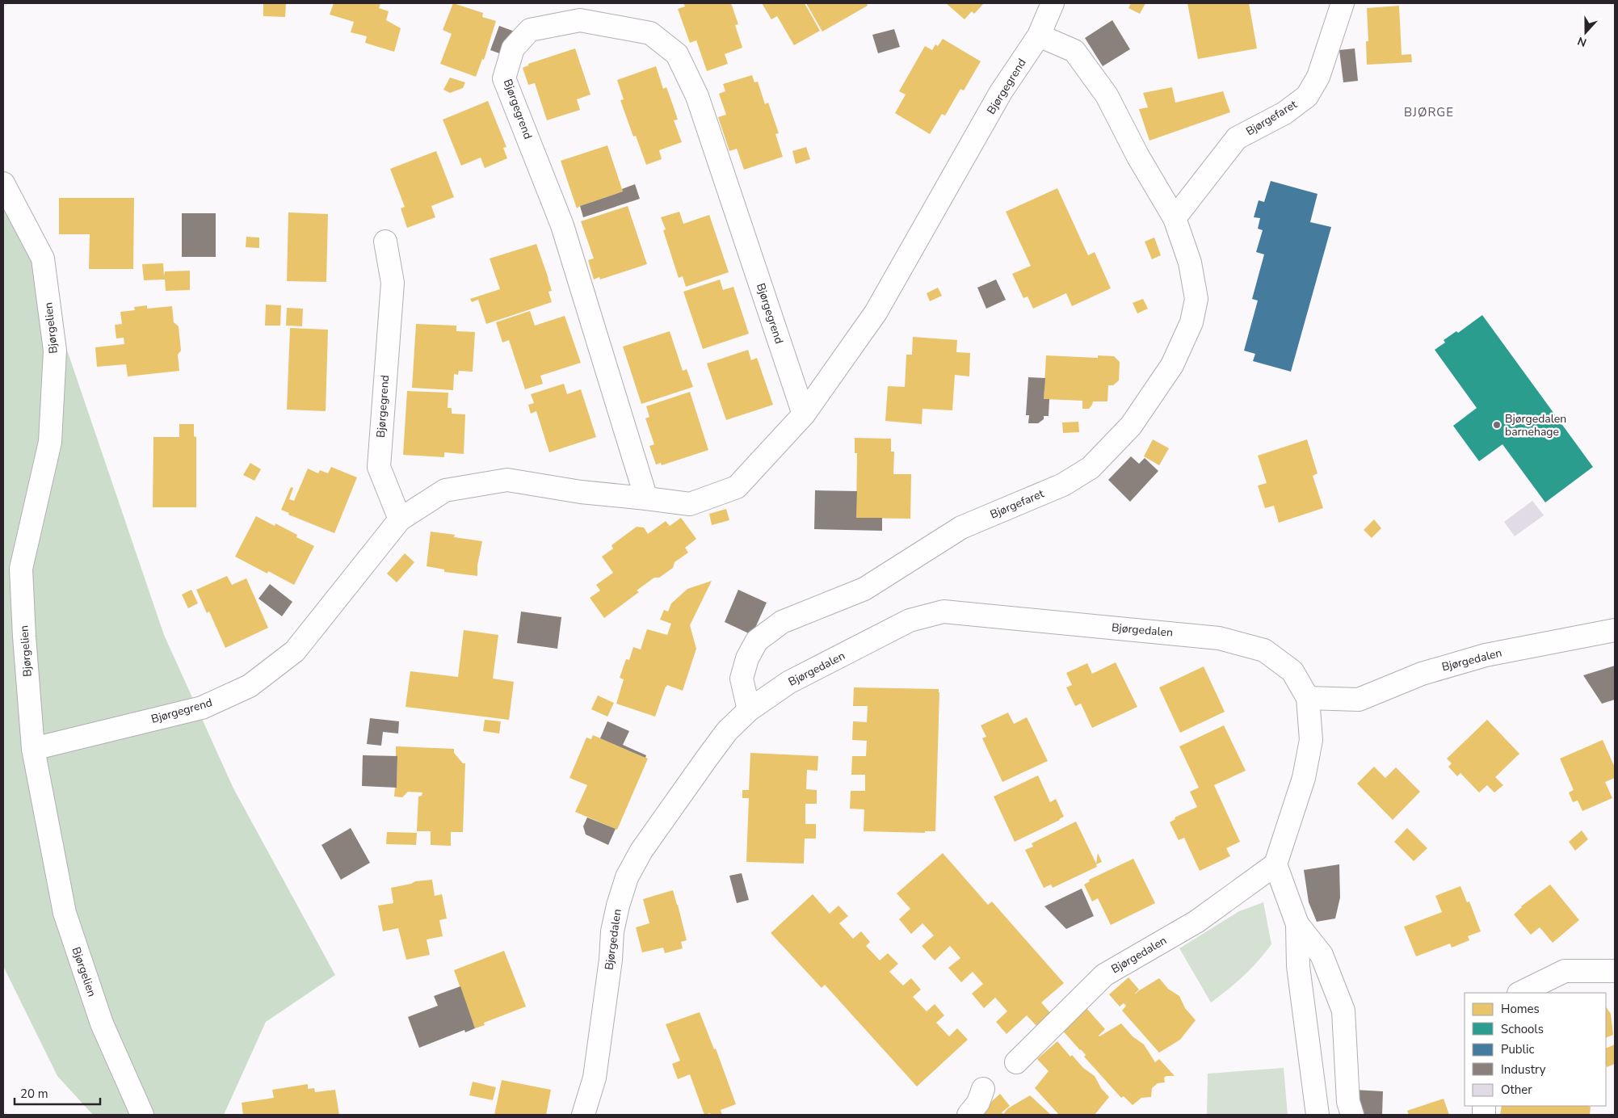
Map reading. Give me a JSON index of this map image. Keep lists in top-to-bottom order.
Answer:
{
  "streets": {
    "street": [
      "Bjørgegrend",
      "Bjørgefaret",
      "Bjørgelien",
      "Bjørgedalen"
    ]
  },
  "crossings": [
    ["Bjørgegrend", "Bjørgefaret"],
    ["Bjørgegrend", "Bjørgelien"],
    ["Bjørgefaret", "Bjørgedalen"]
  ],
  "districts": ["BJØRGE"],
  "places": ["Bjørgedalen barnehage"],
  "legend": [
    "Homes",
    "Schools",
    "Public",
    "Industry",
    "Other"
  ],
  "scale_bar": "20 m",
  "north": "bottom"
}
